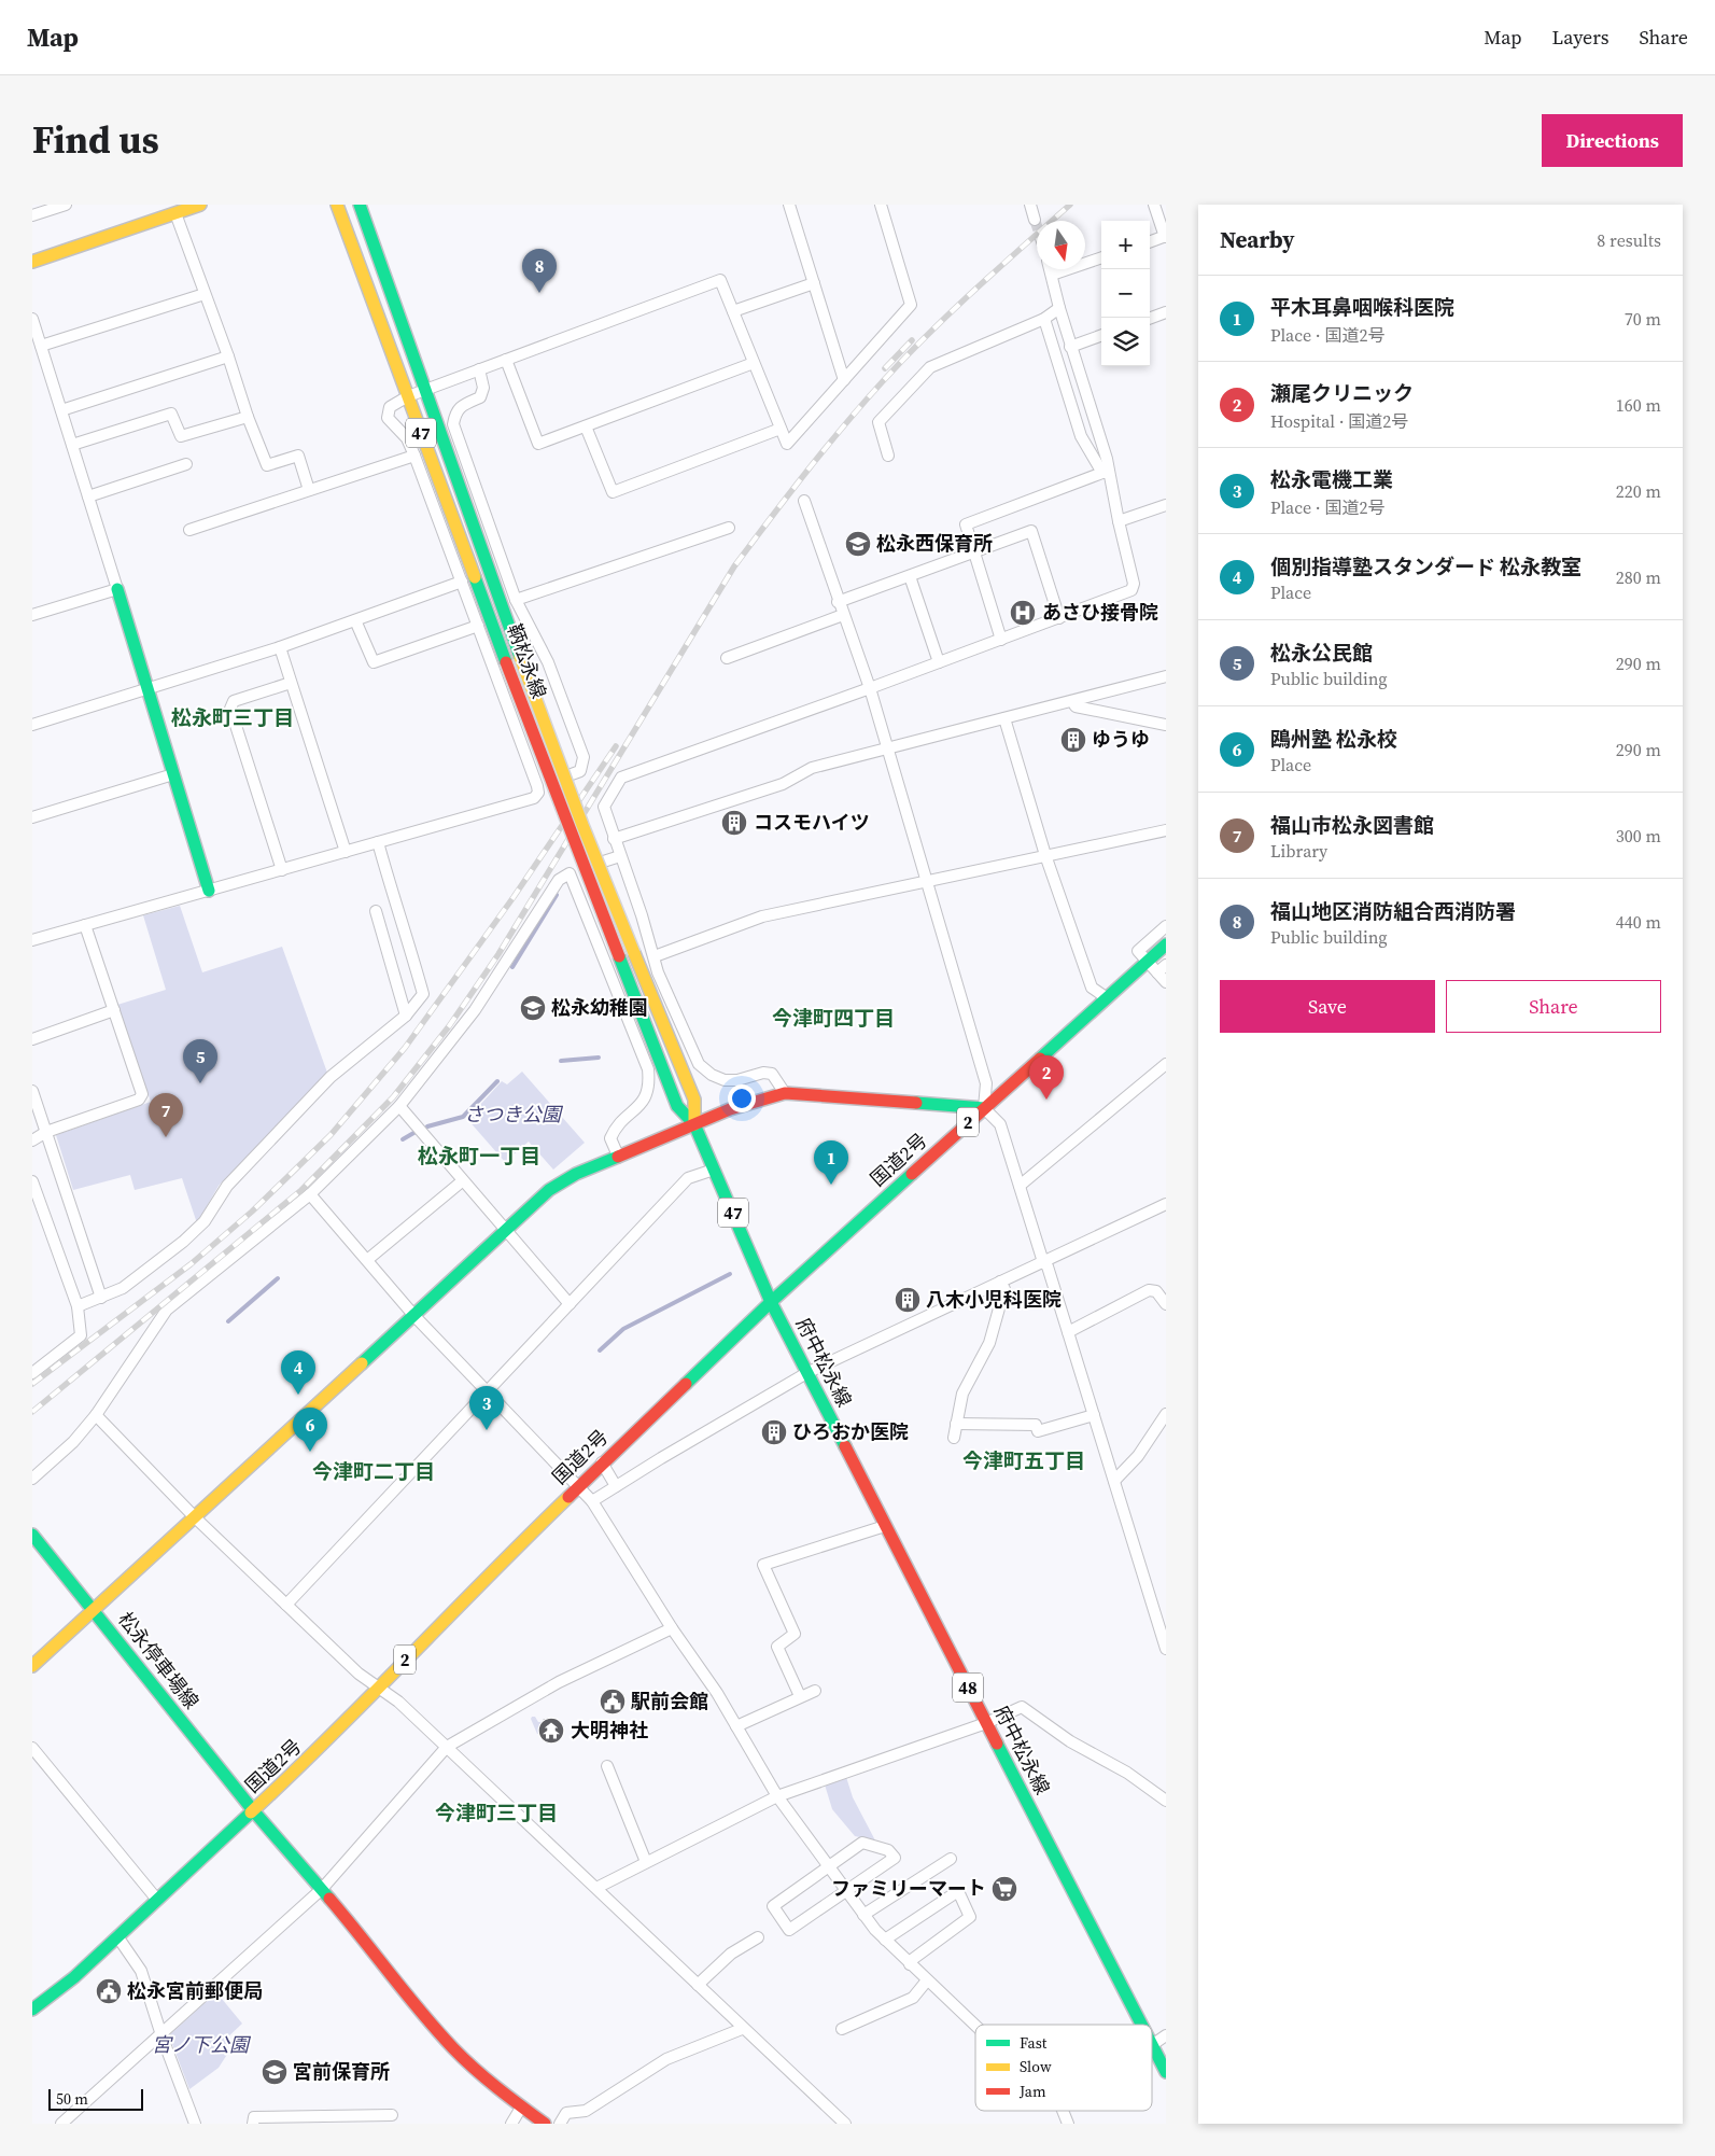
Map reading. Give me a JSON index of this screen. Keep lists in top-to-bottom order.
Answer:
{
  "streets": {
    "main road": [
      "47",
      "鞆松永線",
      "2",
      "国道2号",
      "府中松永線",
      "松永停車場線",
      "48"
    ]
  },
  "crossings": [
    ["鞆松永線", "国道2号"],
    ["鞆松永線", "府中松永線"],
    ["国道2号", "府中松永線"],
    ["国道2号", "松永停車場線"]
  ],
  "districts": [
    "松永町三丁目",
    "今津町四丁目",
    "松永町一丁目",
    "今津町五丁目",
    "今津町二丁目",
    "今津町三丁目"
  ],
  "parks": ["さつき公園", "宮ノ下公園"],
  "places": {
    "school or university": ["松永西保育所", "松永幼稚園", "宮前保育所"],
    "hospital": ["あさひ接骨院"],
    "building": [
      "ゆうゆ",
      "コスモハイツ",
      "八木小児科医院",
      "ひろおか医院"
    ],
    "public building": ["駅前会館", "松永宮前郵便局"],
    "temple": ["大明神社"],
    "supermarket": ["ファミリーマート"]
  },
  "legend": ["Fast", "Slow", "Jam"],
  "scale_bar": "50 m",
  "north": "bottom",
  "page": {
    "header": "Map",
    "nav": ["Map", "Layers", "Share"],
    "title": "Find us",
    "buttons": [
      "Directions",
      ["Save", "Share"]
    ],
    "heading": ["Nearby", "8 results"],
    "map_buttons": ["+", "−"],
    "pins": [
      "8",
      "5",
      "2",
      "7",
      "1",
      "4",
      "3",
      "6"
    ],
    "list": [
      {
        "mark": "1",
        "name": "平木耳鼻咽喉科医院",
        "note": "Place · 国道2号",
        "value": "70 m"
      },
      {
        "mark": "2",
        "name": "瀬尾クリニック",
        "note": "Hospital · 国道2号",
        "value": "160 m"
      },
      {
        "mark": "3",
        "name": "松永電機工業",
        "note": "Place · 国道2号",
        "value": "220 m"
      },
      {
        "mark": "4",
        "name": "個別指導塾スタンダード 松永教室",
        "note": "Place",
        "value": "280 m"
      },
      {
        "mark": "5",
        "name": "松永公民館",
        "note": "Public building",
        "value": "290 m"
      },
      {
        "mark": "6",
        "name": "鴎州塾 松永校",
        "note": "Place",
        "value": "290 m"
      },
      {
        "mark": "7",
        "name": "福山市松永図書館",
        "note": "Library",
        "value": "300 m"
      },
      {
        "mark": "8",
        "name": "福山地区消防組合西消防署",
        "note": "Public building",
        "value": "440 m"
      }
    ],
    "scale": "50 m"
  }
}
